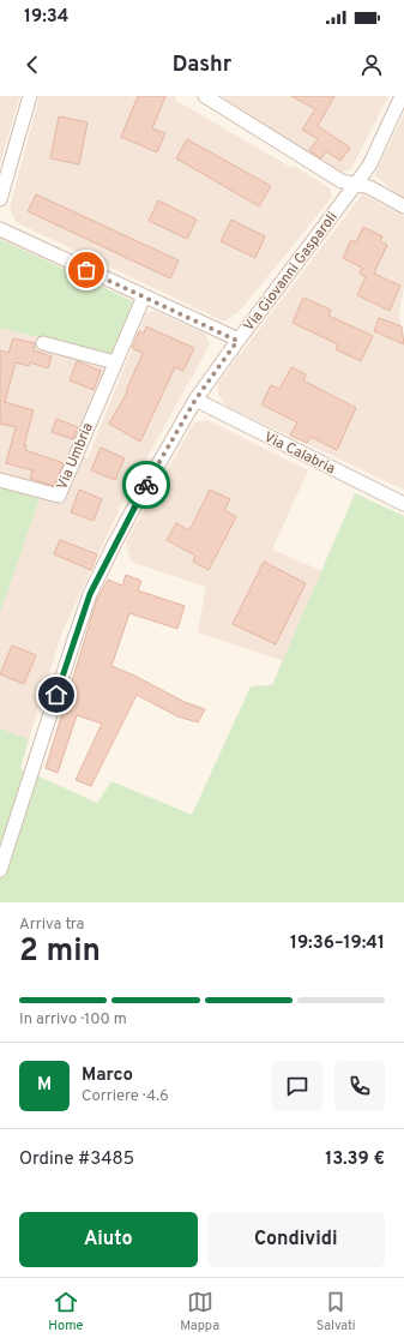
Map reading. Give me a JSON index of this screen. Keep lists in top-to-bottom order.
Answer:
{
  "streets": {
    "street": ["Via Giovanni Gasparoli", "Via Calabria", "Via Umbria"]
  },
  "crossings": [
    ["Via Giovanni Gasparoli", "Via Calabria"]
  ],
  "page": {
    "status": "19:34",
    "header": "Dashr",
    "heading": ["2 min", "Arriva tra", "19:36–19:41"],
    "panel": [
      "Marco",
      "Corriere · 4.6",
      "Ordine #3485",
      "13.39 €"
    ],
    "bar": "In arrivo · 100 m",
    "round": "M",
    "buttons": ["Aiuto", "Condividi"],
    "tabs": ["Home", "Mappa", "Salvati"]
  }
}
